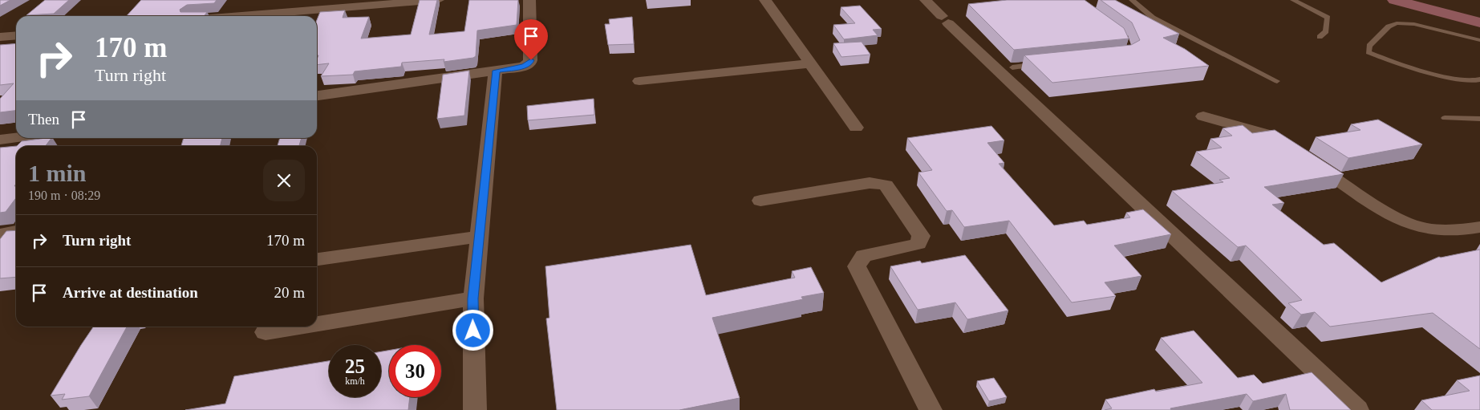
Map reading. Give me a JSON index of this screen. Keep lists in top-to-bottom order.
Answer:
{
  "page": {
    "turn": ["170 m", "Turn right"],
    "then": "Then",
    "heading": ["1 min", "190 m · 08:29"],
    "list": [
      {
        "name": "Turn right",
        "value": "170 m"
      },
      {
        "name": "Arrive at destination",
        "value": "20 m"
      }
    ],
    "speed": "25 km/h",
    "limit": "30"
  }
}
